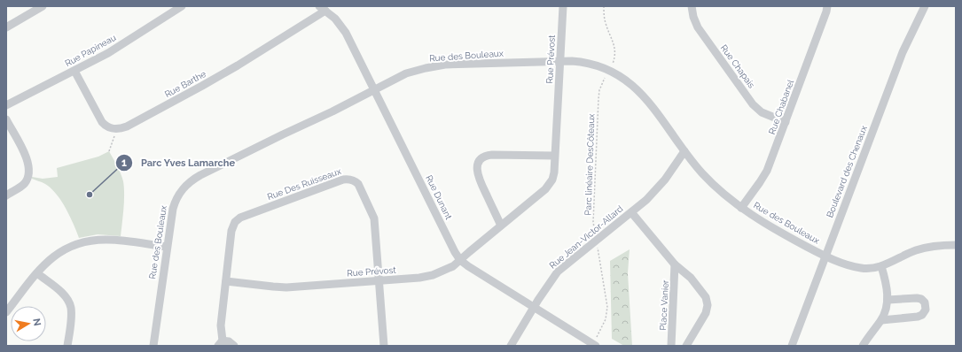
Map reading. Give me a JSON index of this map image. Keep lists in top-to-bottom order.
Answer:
{
  "streets": {
    "street": [
      "Rue Papineau",
      "Rue des Bouleaux",
      "Rue Prévost",
      "Rue Chapais",
      "Rue Barthe",
      "Rue Chabanel",
      "Boulevard des Chenaux",
      "Rue Des Ruisseaux",
      "Rue Dunant",
      "Rue Jean-Victor-Allard",
      "Place Vanier"
    ],
    "path": ["Parc linéaire DesCôteaux"]
  },
  "crossings": [
    ["Rue des Bouleaux", "Rue Prévost"],
    ["Rue des Bouleaux", "Rue Chabanel"],
    ["Rue des Bouleaux", "Parc linéaire DesCôteaux"],
    ["Rue des Bouleaux", "Boulevard des Chenaux"],
    ["Rue des Bouleaux", "Rue Dunant"],
    ["Rue des Bouleaux", "Rue Jean-Victor-Allard"],
    ["Rue Prévost", "Rue Des Ruisseaux"],
    ["Rue Prévost", "Rue Dunant"],
    ["Rue Chapais", "Rue Chabanel"],
    ["Rue Barthe", "Rue Dunant"],
    ["Parc linéaire DesCôteaux", "Rue Dunant"],
    ["Parc linéaire DesCôteaux", "Rue Jean-Victor-Allard"],
    ["Rue Dunant", "Rue Jean-Victor-Allard"]
  ],
  "places": ["Parc Yves Lamarche"],
  "north": "right"
}
